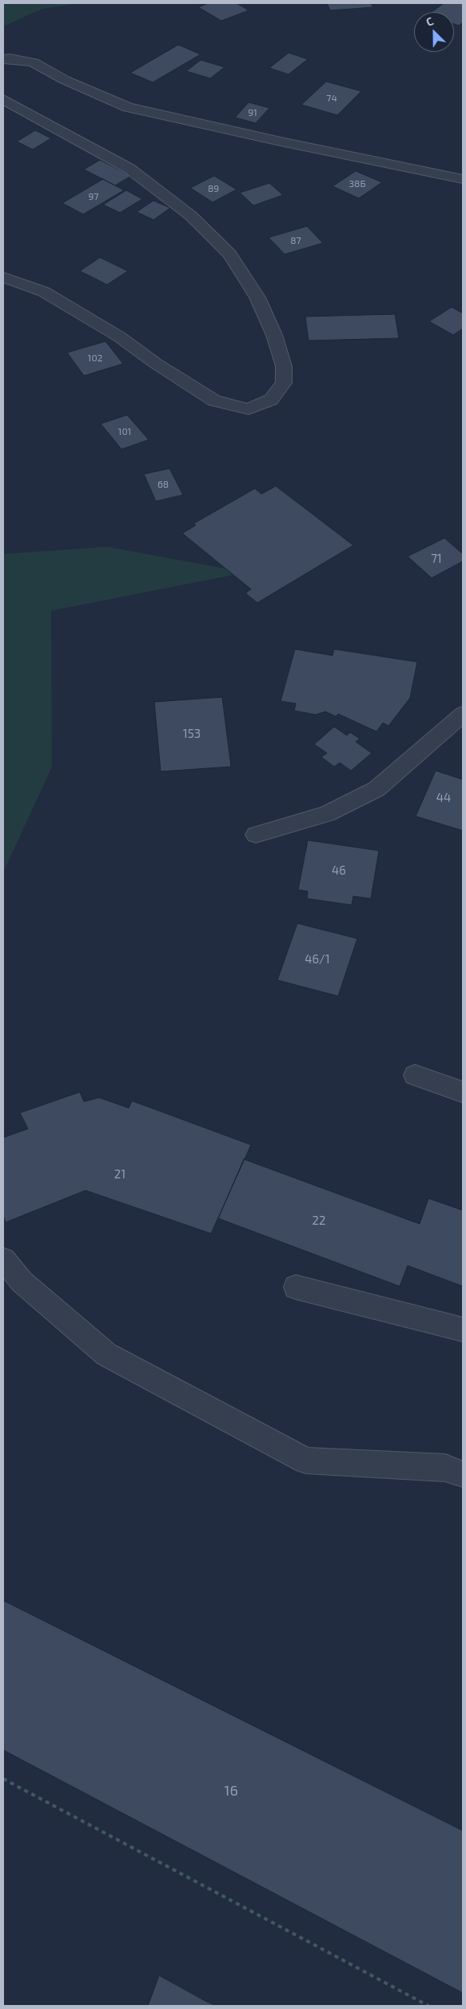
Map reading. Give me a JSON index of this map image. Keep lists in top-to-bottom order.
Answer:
{
  "house_numbers": [
    "74",
    "91",
    "38Б",
    "89",
    "97",
    "87",
    "102",
    "101",
    "68",
    "71",
    "153",
    "44",
    "46",
    "46/1",
    "21",
    "22",
    "16"
  ],
  "north": "top left"
}
